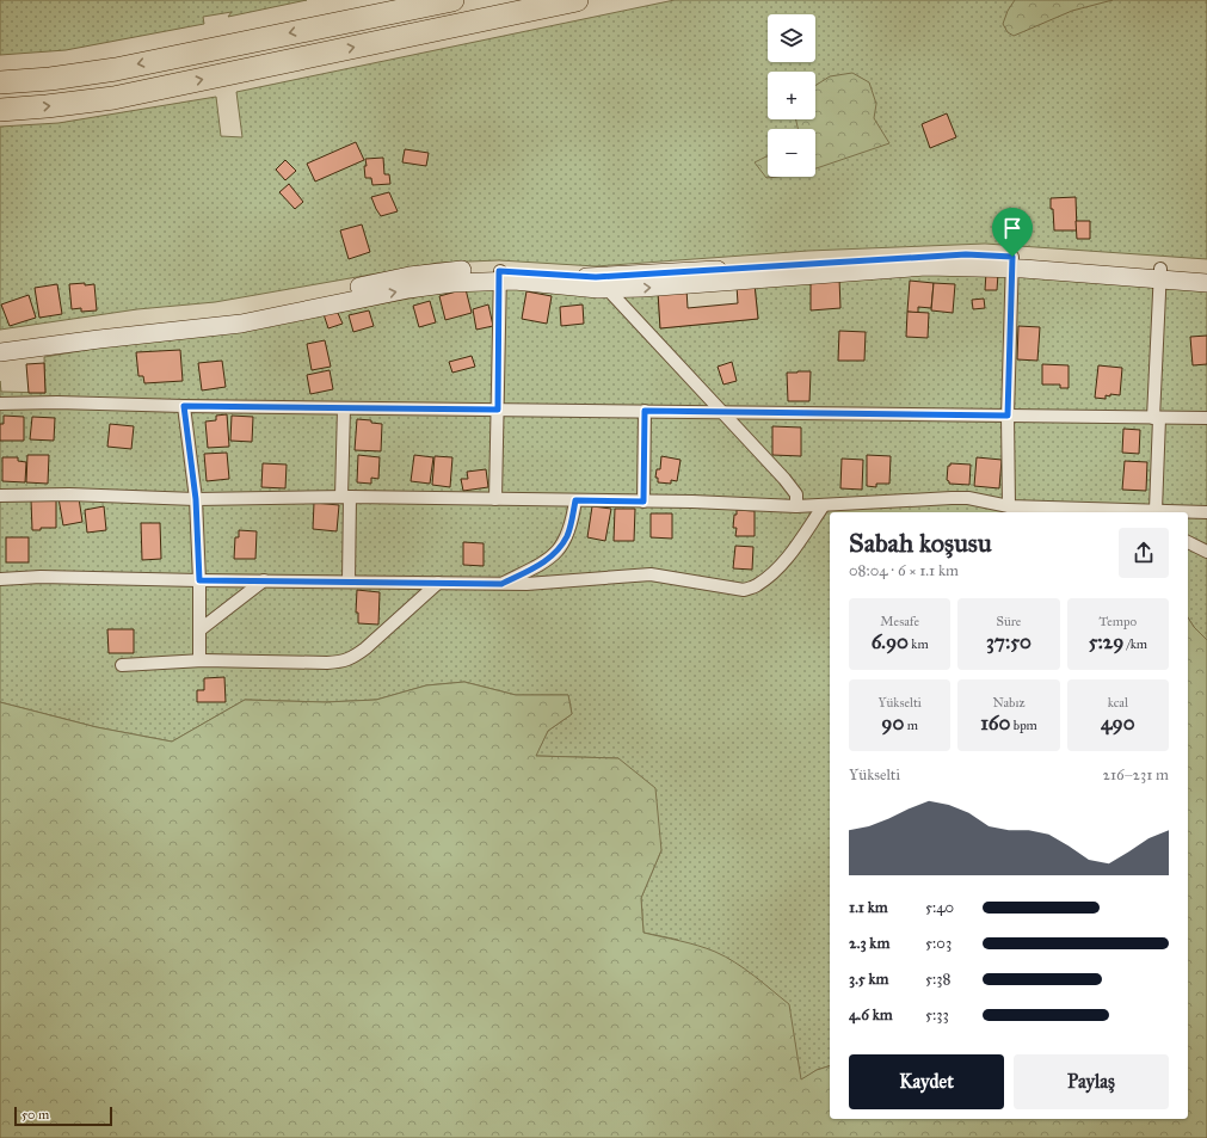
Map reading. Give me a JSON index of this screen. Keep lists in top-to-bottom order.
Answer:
{
  "scale_bar": "50 m",
  "page": {
    "map_buttons": ["+", "−"],
    "heading": ["Sabah koşusu", "08:04 · 6 × 1.1 km"],
    "stats": [
      ["Mesafe", "6.90 km"],
      ["Süre", "37:50"],
      ["Tempo", "5:29 /km"],
      ["Yükselti", "90 m"],
      ["Nabız", "160 bpm"],
      ["kcal", "490"]
    ],
    "chart": ["Yükselti", "216–231 m"],
    "list": [
      {
        "name": "1.1 km",
        "note": "5:40"
      },
      {
        "name": "2.3 km",
        "note": "5:03"
      },
      {
        "name": "3.5 km",
        "note": "5:38"
      },
      {
        "name": "4.6 km",
        "note": "5:33"
      }
    ],
    "buttons": ["Kaydet", "Paylaş"],
    "scale": "50 m"
  }
}
